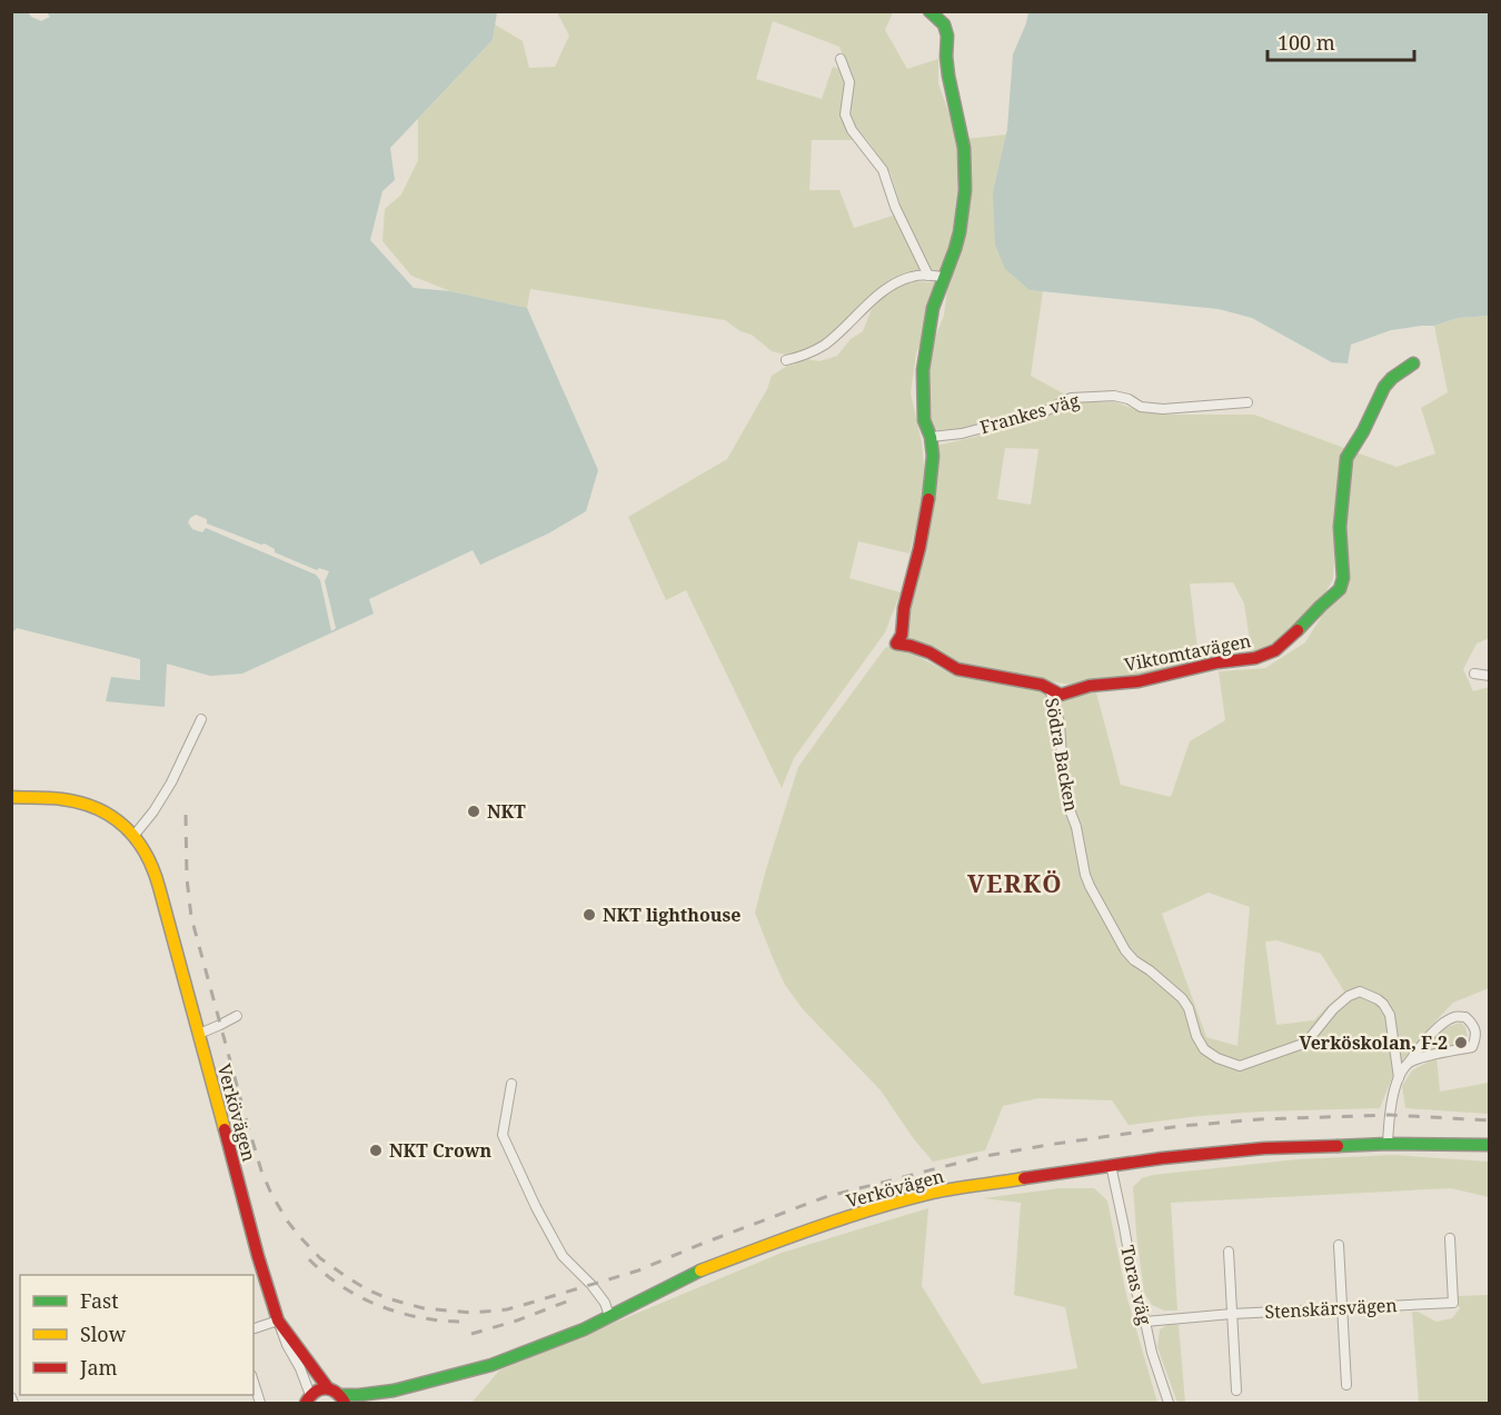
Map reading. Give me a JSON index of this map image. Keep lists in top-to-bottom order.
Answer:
{
  "streets": {
    "street": [
      "Frankes väg",
      "Viktomtavägen",
      "Södra Backen",
      "Verkövägen",
      "Toras väg",
      "Stenskärsvägen"
    ]
  },
  "crossings": [
    ["Frankes väg", "Viktomtavägen"],
    ["Viktomtavägen", "Södra Backen"],
    ["Verkövägen", "Toras väg"],
    ["Toras väg", "Stenskärsvägen"]
  ],
  "districts": ["VERKÖ"],
  "places": [
    "NKT",
    "NKT lighthouse",
    "Verköskolan, F-2",
    "NKT Crown"
  ],
  "legend": ["Fast", "Slow", "Jam"],
  "scale_bar": "100 m"
}
